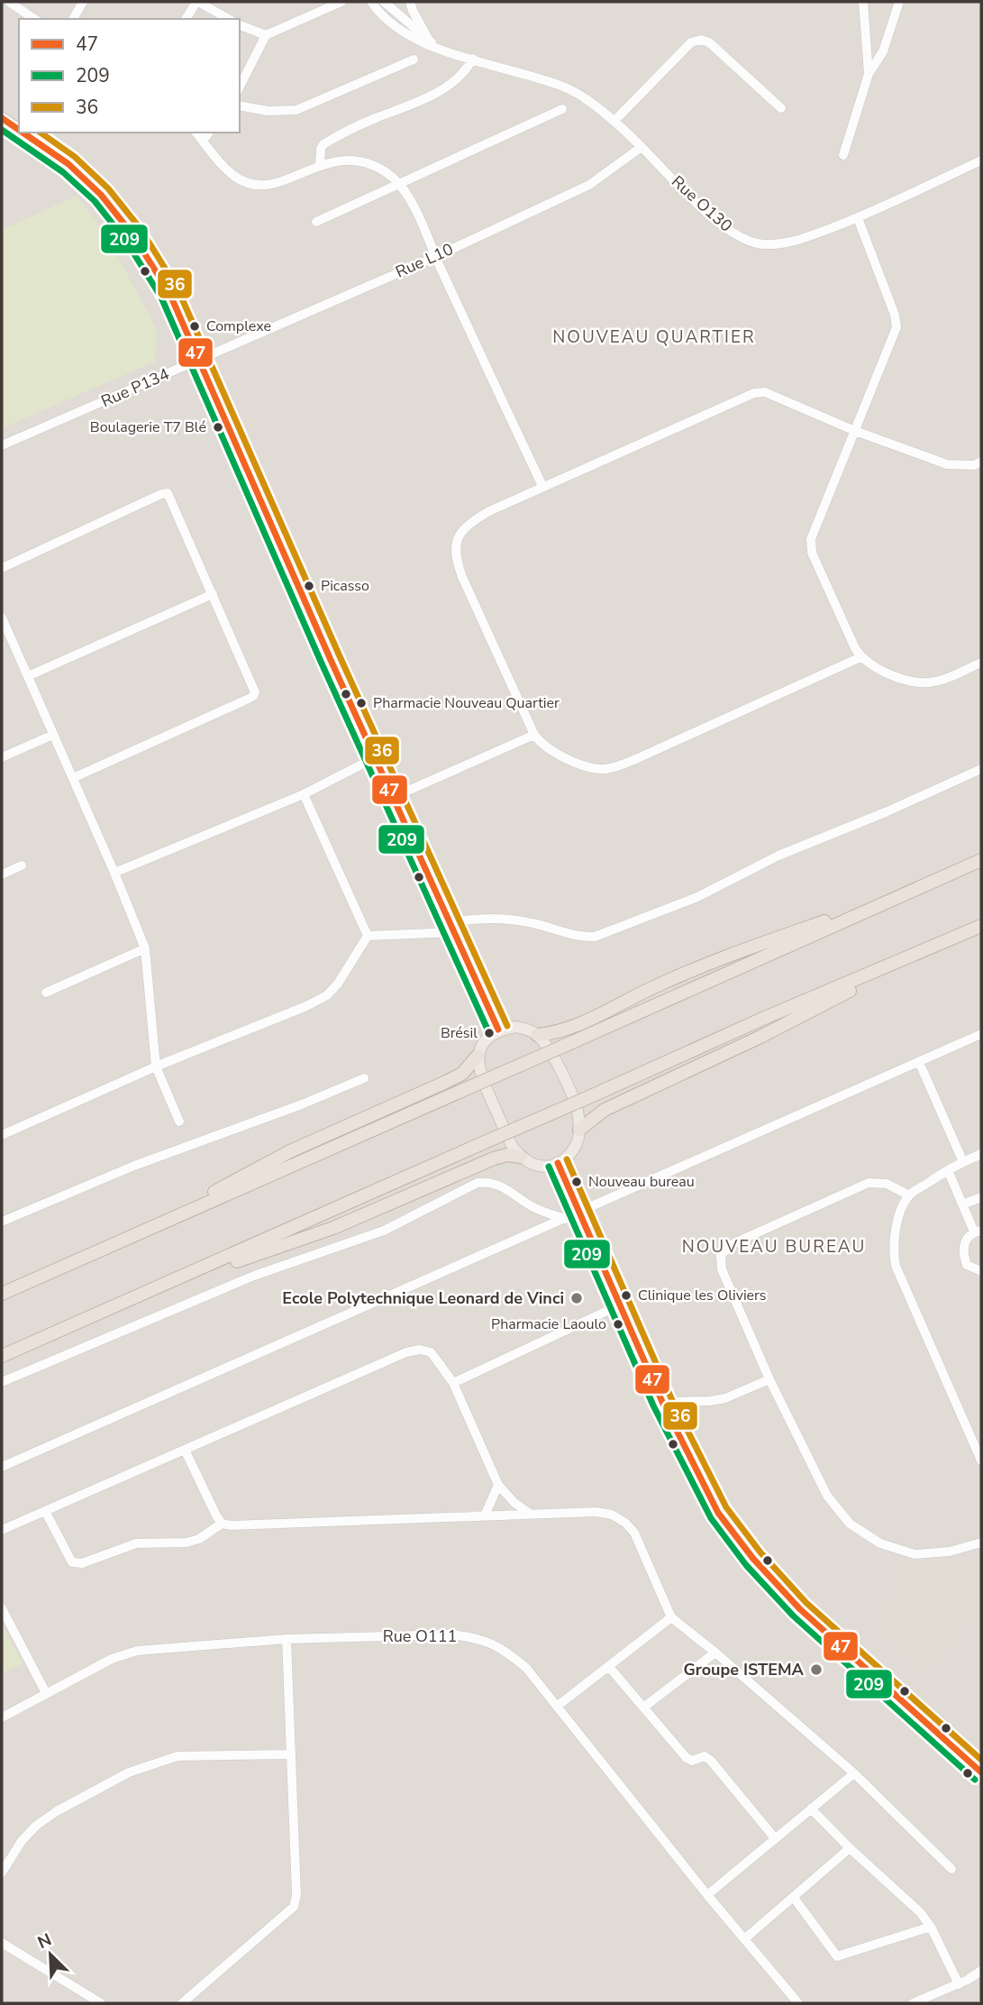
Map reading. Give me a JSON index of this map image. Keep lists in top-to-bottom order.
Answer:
{
  "streets": {
    "street": [
      "Rue O130",
      "Rue L10",
      "Rue P134",
      "Rue O111"
    ]
  },
  "crossings": [
    ["Rue O130", "Rue L10"],
    ["Rue L10", "Rue P134"]
  ],
  "districts": ["NOUVEAU QUARTIER", "NOUVEAU BUREAU"],
  "places": [
    "Complexe",
    "Boulagerie T7 Blé",
    "Picasso",
    "Pharmacie Nouveau Quartier",
    "Brésil",
    "Nouveau bureau",
    "Clinique les Oliviers",
    "Ecole Polytechnique Leonard de Vinci",
    "Pharmacie Laoulo",
    "Groupe ISTEMA"
  ],
  "lines": ["transit line 47", "transit line 209", "transit line 36"],
  "legend": ["47", "209", "36"],
  "north": "top left"
}
